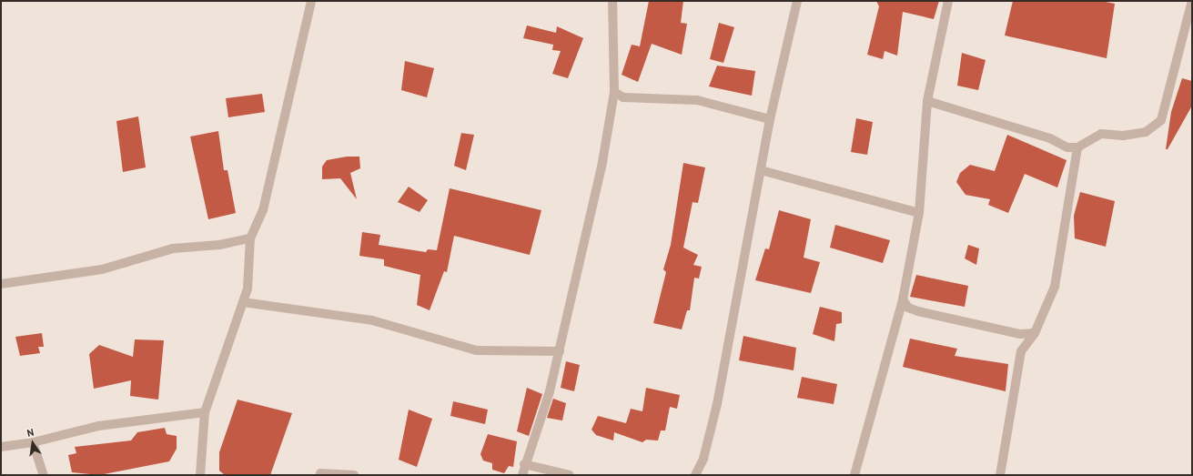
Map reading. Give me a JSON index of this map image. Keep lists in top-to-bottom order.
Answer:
{
  "north": "top"
}
